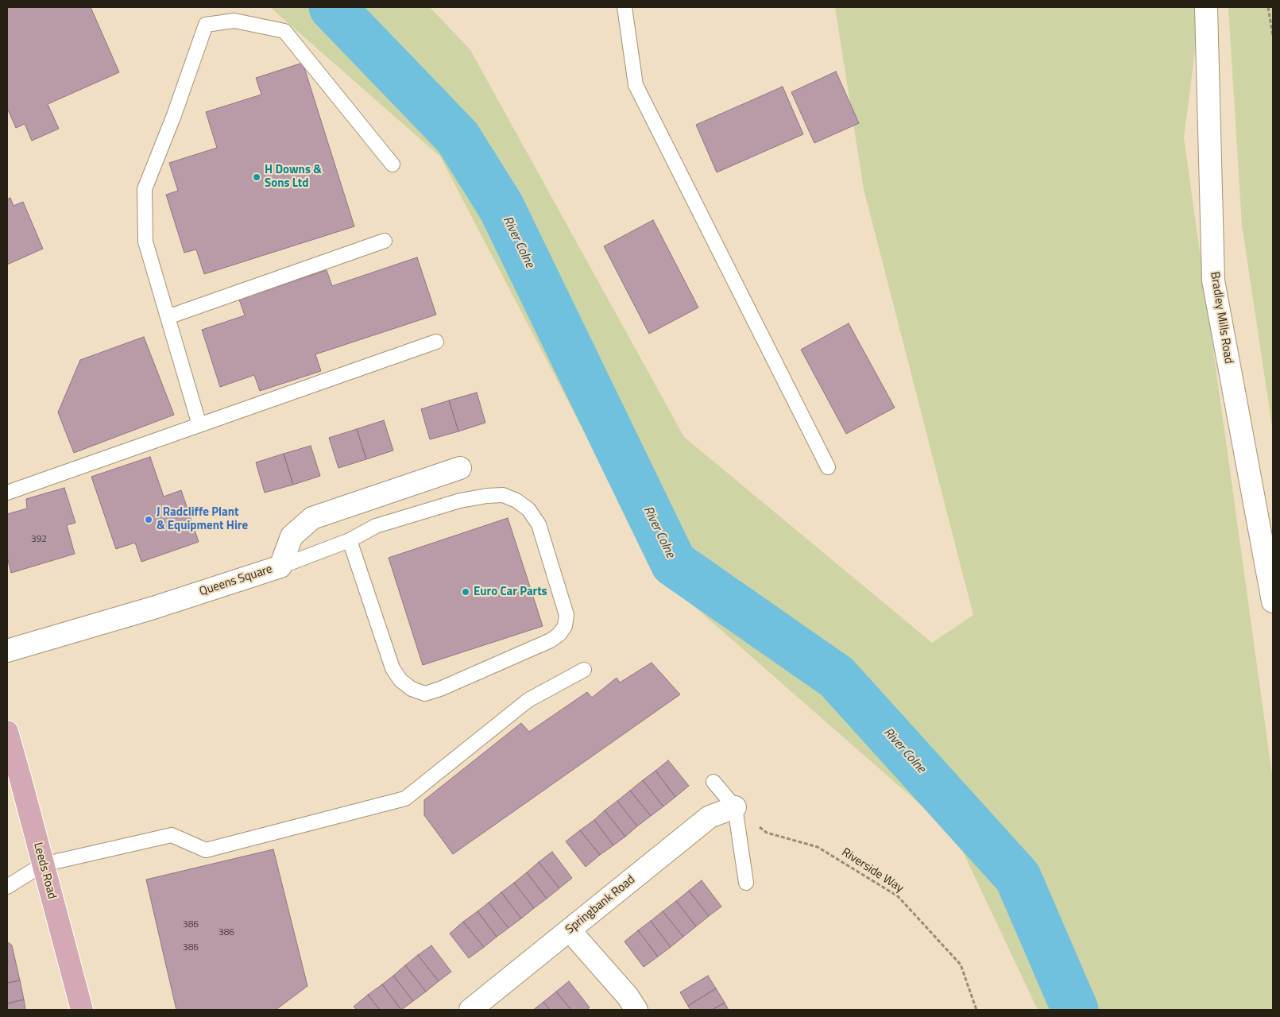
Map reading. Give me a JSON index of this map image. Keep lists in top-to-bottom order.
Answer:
{
  "streets": {
    "main road": ["Leeds Road"],
    "street": ["Bradley Mills Road", "Queens Square", "Springbank Road"],
    "path": ["Riverside Way"]
  },
  "crossings": [
    ["Riverside Way", "Springbank Road"]
  ],
  "water": ["River Colne"],
  "places": ["H Downs & Sons Ltd", "J Radcliffe Plant & Equipment Hire", "Euro Car Parts"],
  "house_numbers": [
    "392",
    "386",
    "386",
    "386"
  ]
}
